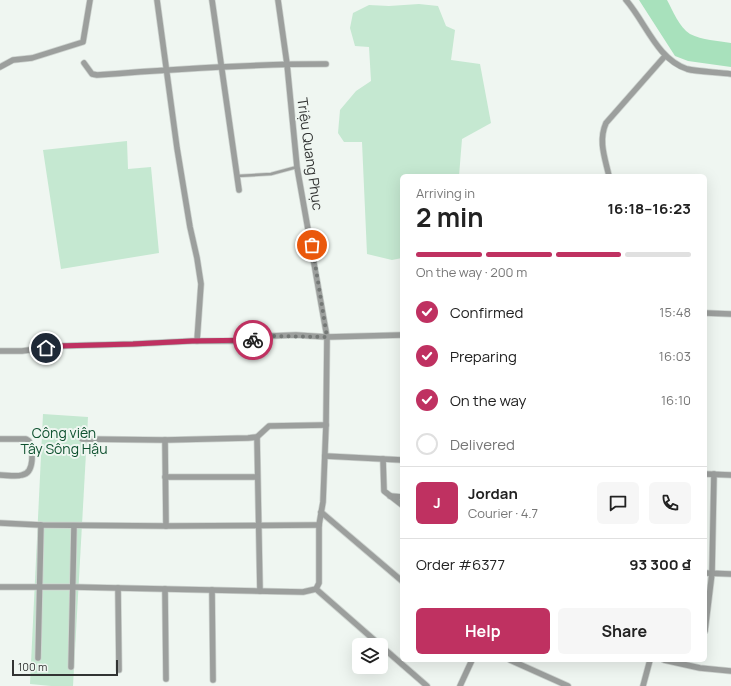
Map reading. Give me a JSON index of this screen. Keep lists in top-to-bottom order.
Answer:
{
  "streets": {
    "street": ["Triệu Quang Phục"]
  },
  "parks": ["Công viên Tây Sông Hậu"],
  "scale_bar": "100 m",
  "page": {
    "heading": ["2 min", "Arriving in", "16:18–16:23"],
    "panel": [
      "Jordan",
      "Courier · 4.7",
      "Order #6377",
      "93 300 ₫"
    ],
    "bar": "On the way · 200 m",
    "list": [
      ["Confirmed", "15:48"],
      ["Preparing", "16:03"],
      ["On the way", "16:10"],
      "Delivered"
    ],
    "round": "J",
    "buttons": ["Help", "Share"],
    "scale": "100 m"
  }
}
